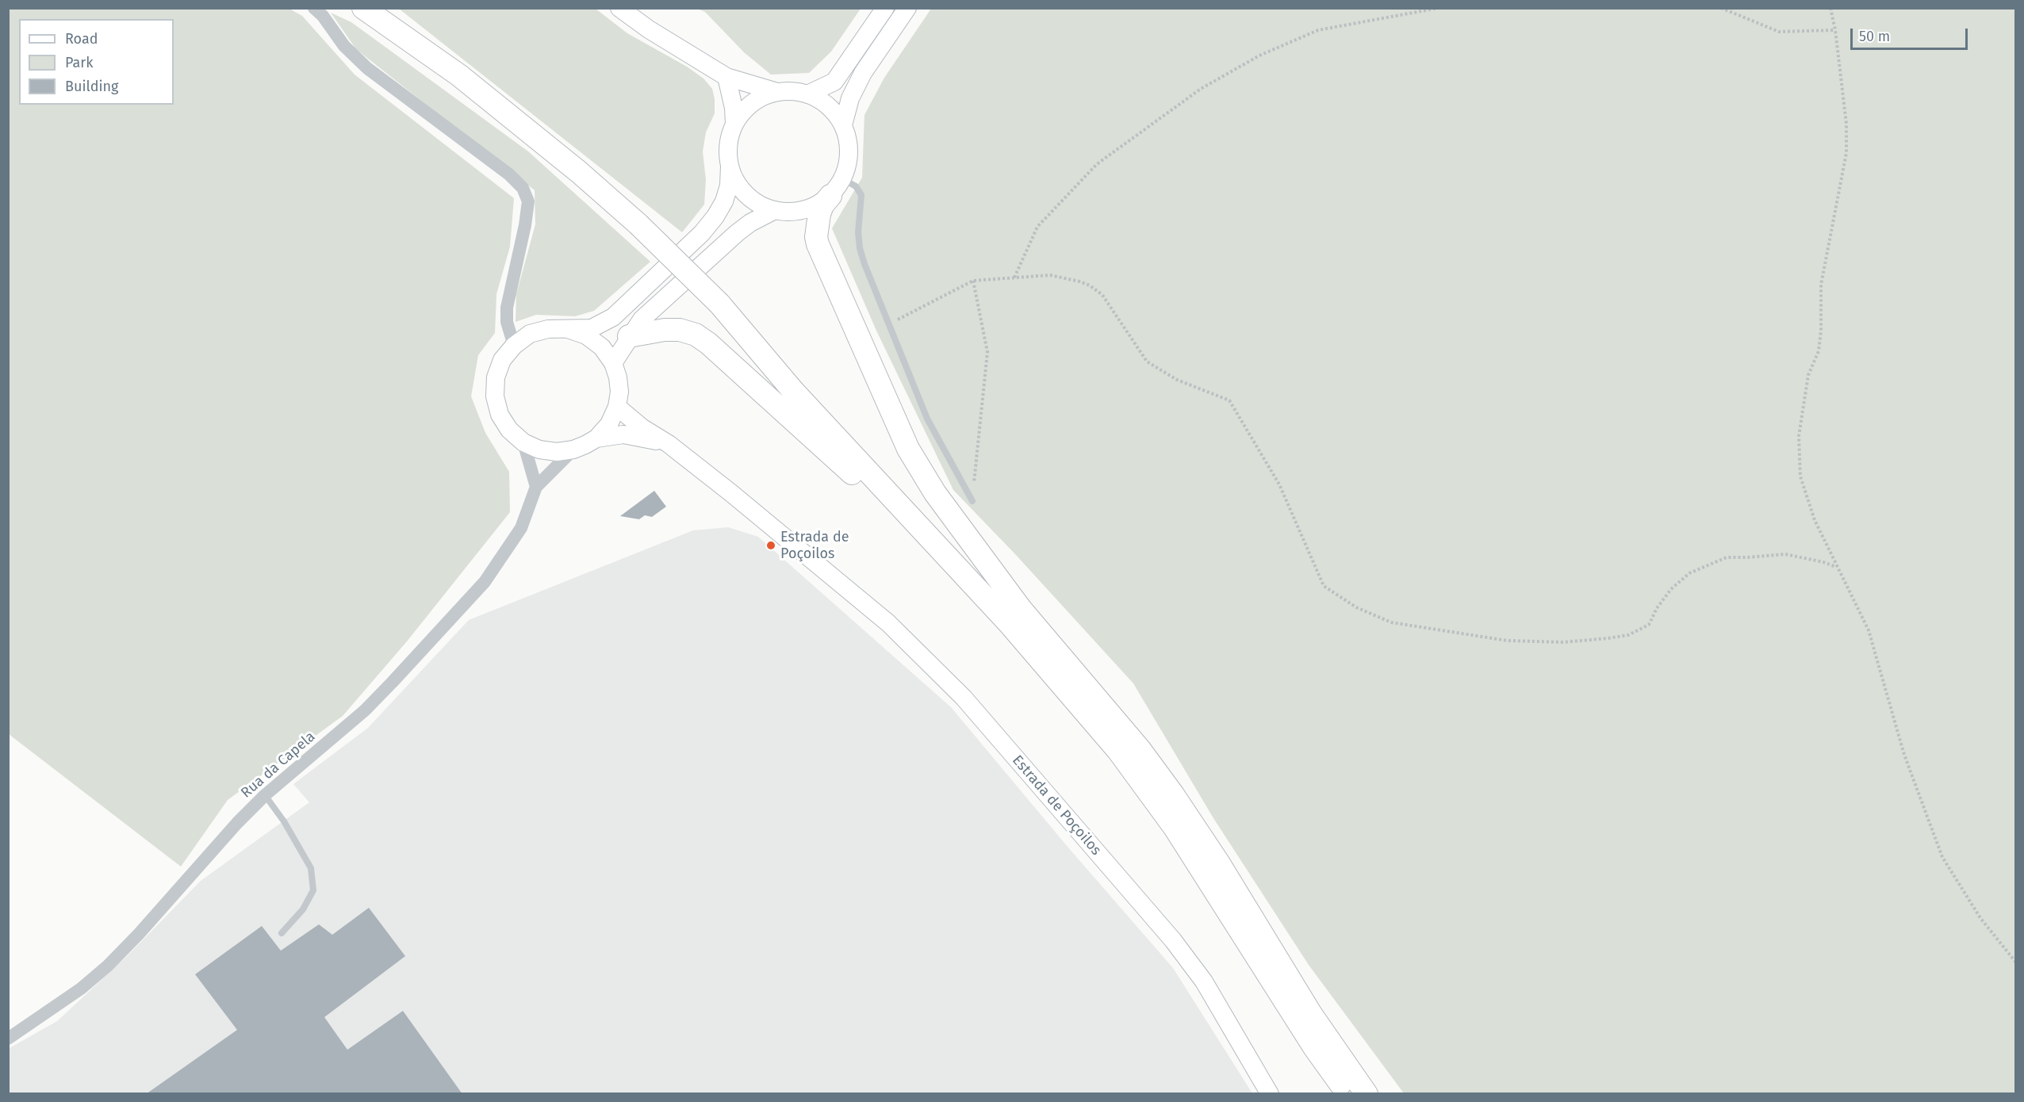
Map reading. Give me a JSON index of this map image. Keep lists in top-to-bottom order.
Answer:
{
  "streets": {
    "main road": ["Estrada de Poçoilos"],
    "street": ["Rua da Capela"]
  },
  "crossings": [
    ["Rua da Capela", "Estrada de Poçoilos"]
  ],
  "places": ["Estrada de Poçoilos"],
  "legend": ["Road", "Park", "Building"],
  "scale_bar": "50 m"
}
